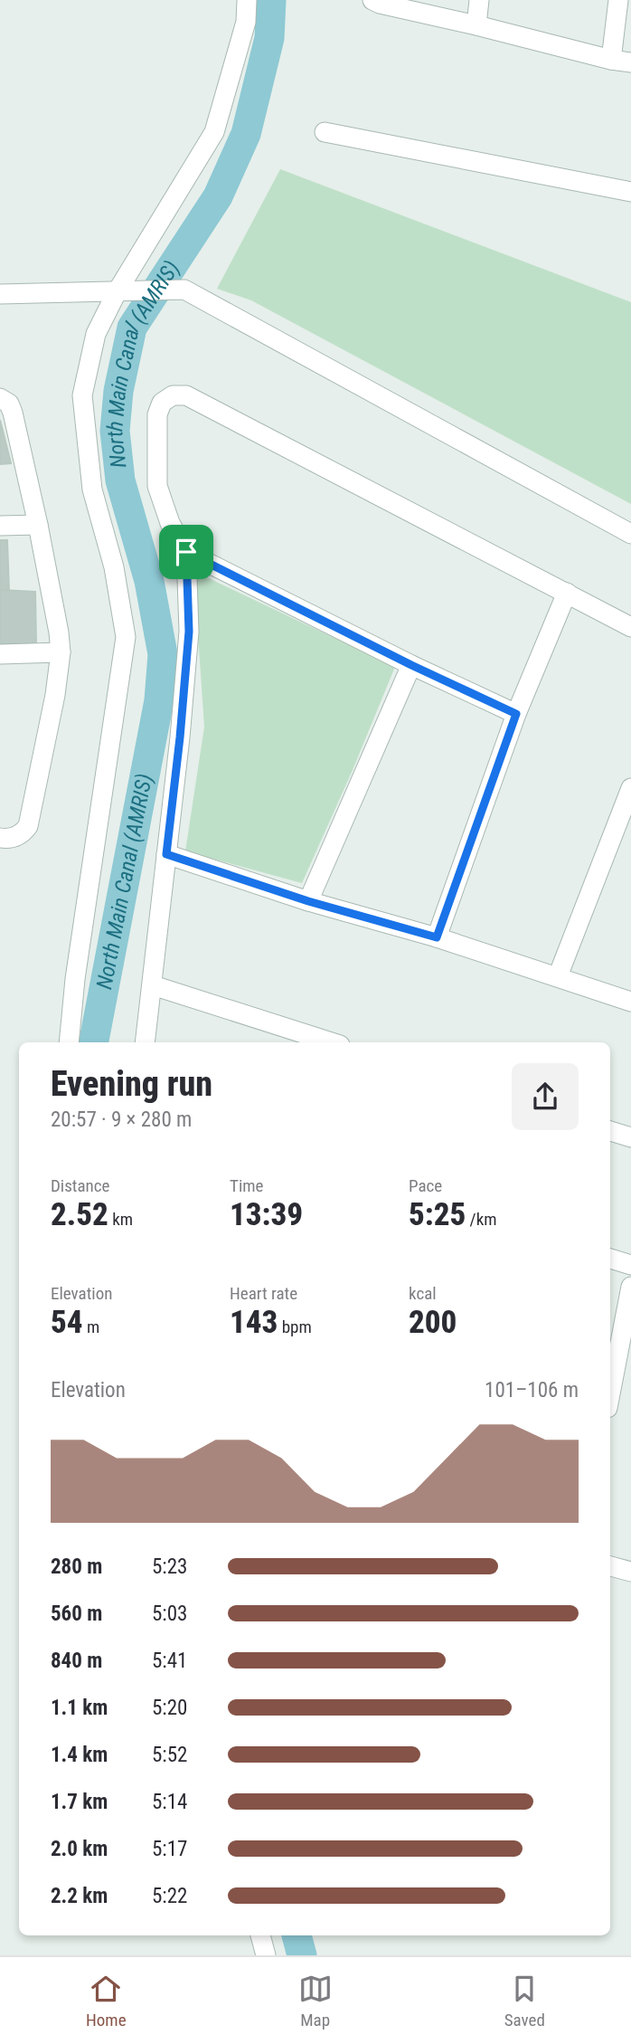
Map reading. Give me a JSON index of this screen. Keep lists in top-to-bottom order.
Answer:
{
  "water": ["North Main Canal (AMRIS)"],
  "page": {
    "heading": ["Evening run", "20:57 · 9 × 280 m"],
    "stats": [
      ["Distance", "2.52 km"],
      ["Time", "13:39"],
      ["Pace", "5:25 /km"],
      ["Elevation", "54 m"],
      ["Heart rate", "143 bpm"],
      ["kcal", "200"]
    ],
    "chart": ["Elevation", "101–106 m"],
    "list": [
      {
        "name": "280 m",
        "note": "5:23"
      },
      {
        "name": "560 m",
        "note": "5:03"
      },
      {
        "name": "840 m",
        "note": "5:41"
      },
      {
        "name": "1.1 km",
        "note": "5:20"
      },
      {
        "name": "1.4 km",
        "note": "5:52"
      },
      {
        "name": "1.7 km",
        "note": "5:14"
      },
      {
        "name": "2.0 km",
        "note": "5:17"
      },
      {
        "name": "2.2 km",
        "note": "5:22"
      }
    ],
    "tabs": ["Home", "Map", "Saved"]
  }
}
